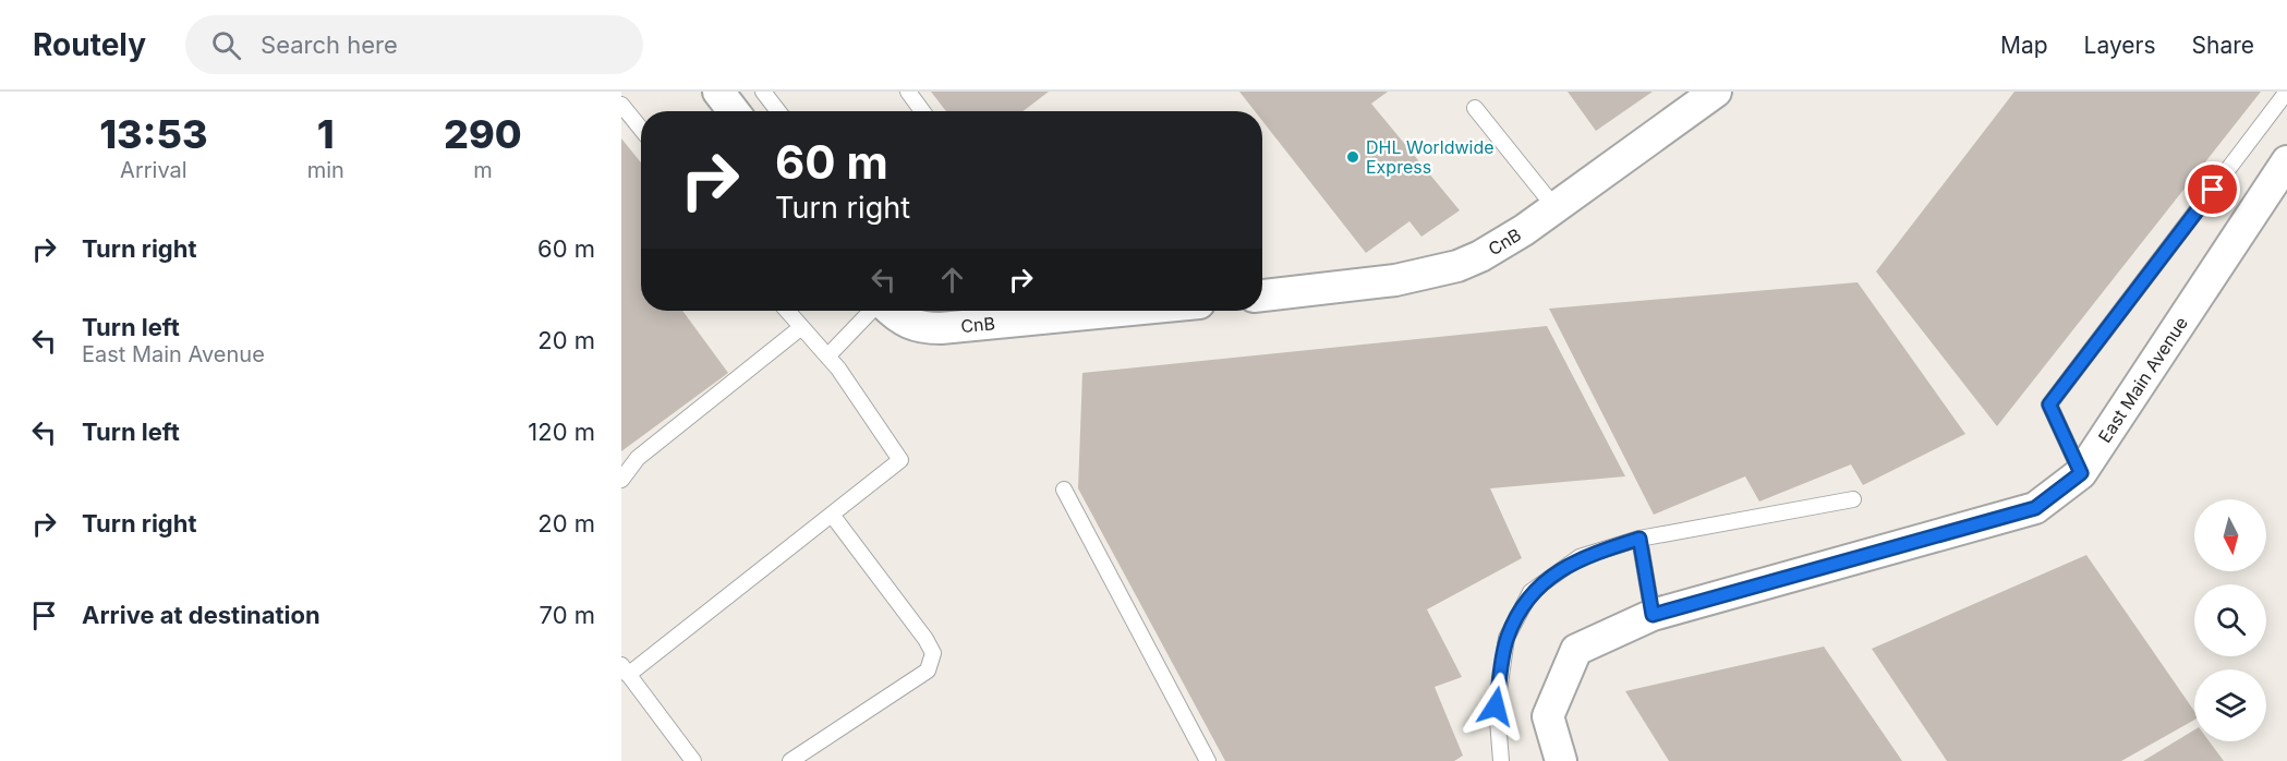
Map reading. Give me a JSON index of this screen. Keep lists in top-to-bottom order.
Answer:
{
  "streets": {
    "street": ["CnB", "East Main Avenue"]
  },
  "places": ["DHL Worldwide Express"],
  "north": "bottom",
  "page": {
    "header": "Routely",
    "search": "Search here",
    "nav": ["Map", "Layers", "Share"],
    "eta": [
      "13:53",
      "Arrival",
      "1",
      "min",
      "290",
      "m"
    ],
    "turn": ["60 m", "Turn right"],
    "list": [
      {
        "name": "Turn right",
        "value": "60 m"
      },
      {
        "name": "Turn left",
        "note": "East Main Avenue",
        "value": "20 m"
      },
      {
        "name": "Turn left",
        "value": "120 m"
      },
      {
        "name": "Turn right",
        "value": "20 m"
      },
      {
        "name": "Arrive at destination",
        "value": "70 m"
      }
    ]
  }
}
